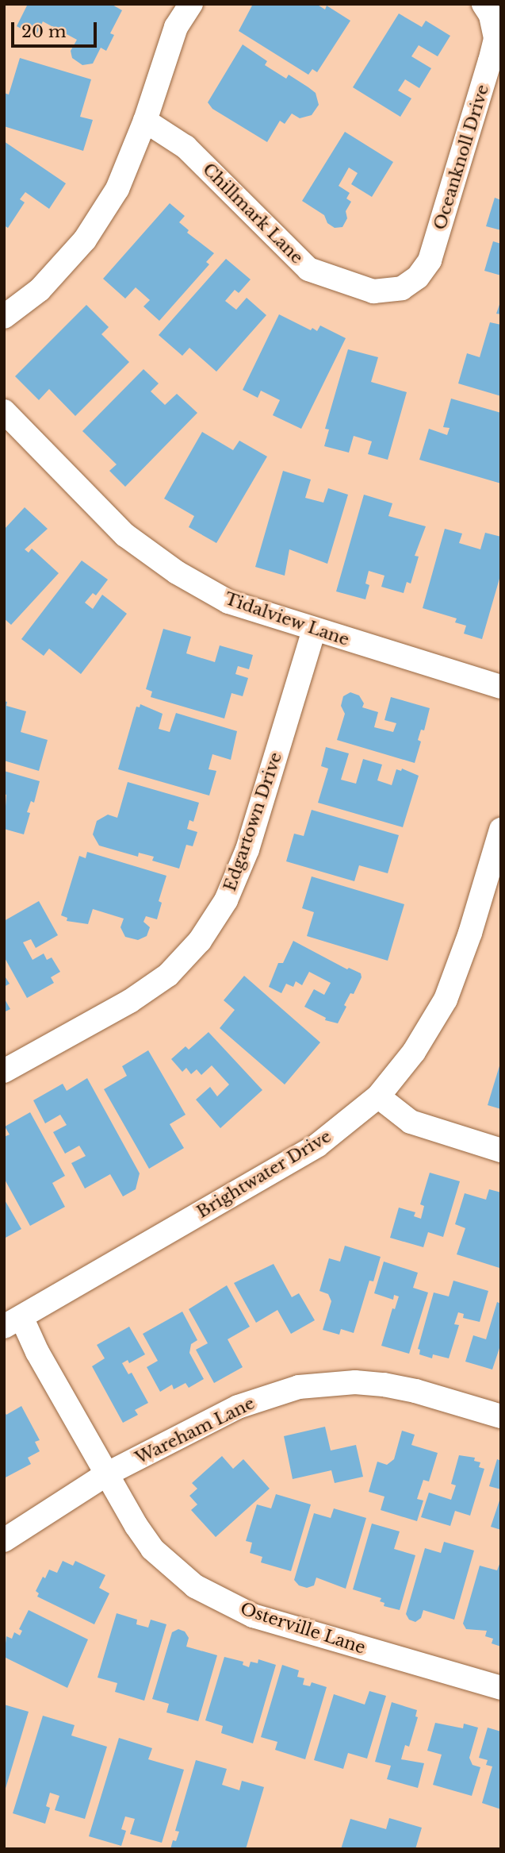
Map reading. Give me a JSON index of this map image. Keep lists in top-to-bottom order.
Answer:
{
  "streets": {
    "street": [
      "Oceanknoll Drive",
      "Chillmark Lane",
      "Tidalview Lane",
      "Edgartown Drive",
      "Brightwater Drive",
      "Wareham Lane",
      "Osterville Lane"
    ]
  },
  "crossings": [
    ["Oceanknoll Drive", "Chillmark Lane"],
    ["Tidalview Lane", "Edgartown Drive"],
    ["Brightwater Drive", "Osterville Lane"],
    ["Wareham Lane", "Osterville Lane"]
  ],
  "scale_bar": "20 m"
}
